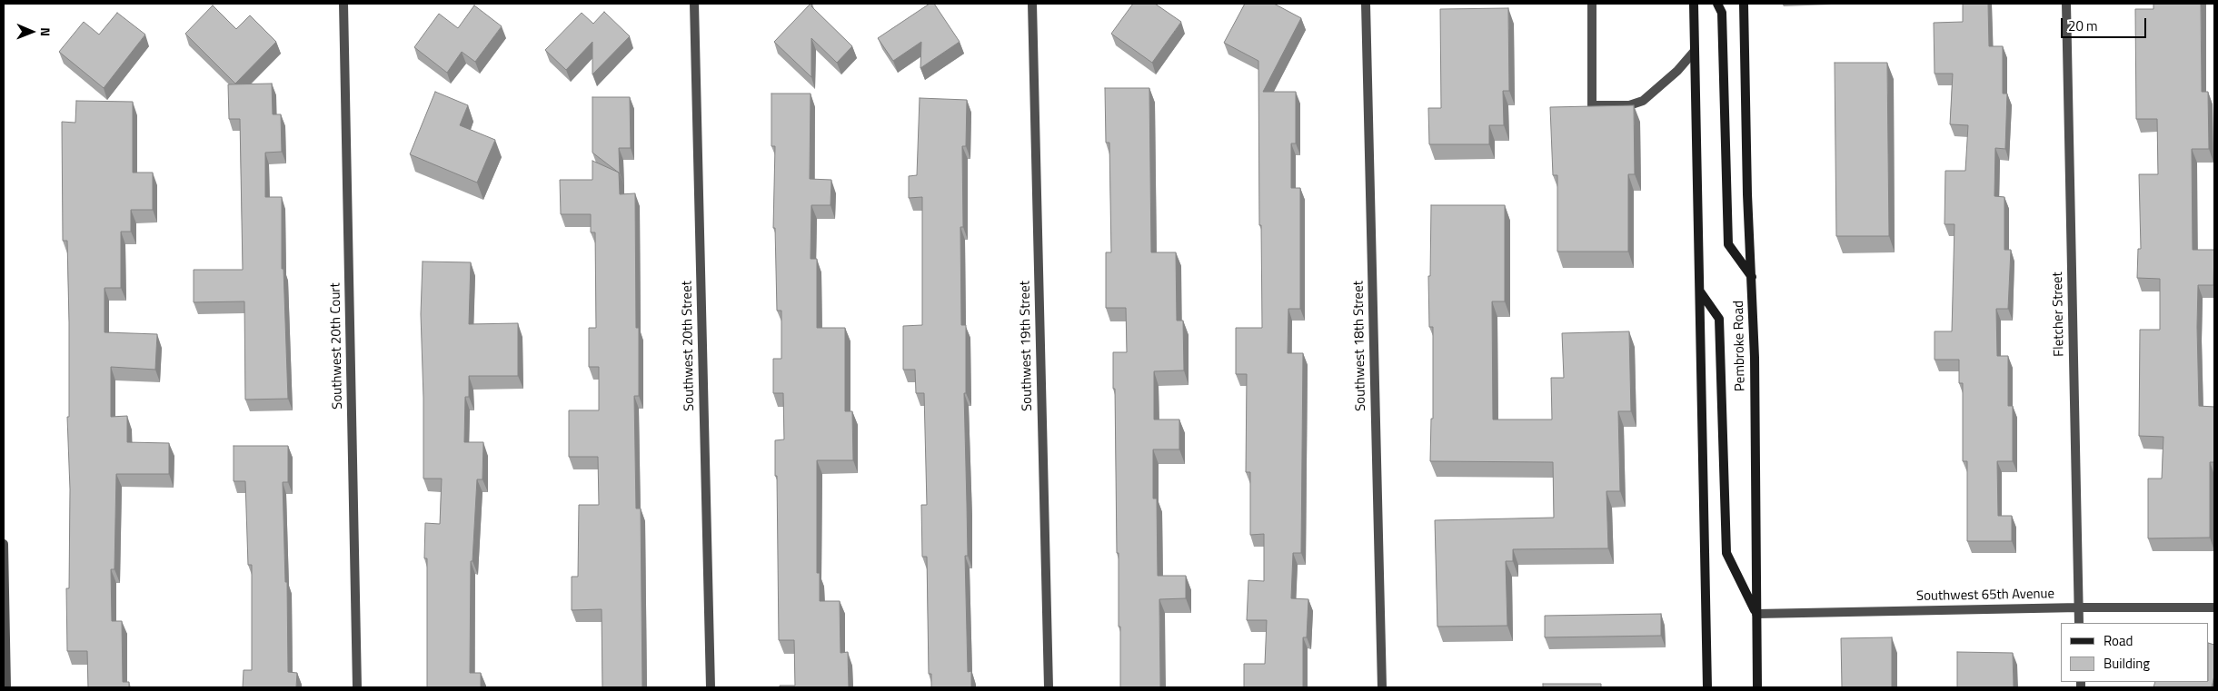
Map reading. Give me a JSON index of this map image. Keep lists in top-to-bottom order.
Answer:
{
  "streets": {
    "main road": ["Pembroke Road"],
    "street": [
      "Fletcher Street",
      "Southwest 20th Court",
      "Southwest 20th Street",
      "Southwest 19th Street",
      "Southwest 18th Street",
      "Southwest 65th Avenue"
    ]
  },
  "crossings": [
    ["Fletcher Street", "Southwest 65th Avenue"],
    ["Pembroke Road", "Southwest 65th Avenue"]
  ],
  "legend": ["Road", "Building"],
  "scale_bar": "20 m",
  "north": "right"
}
